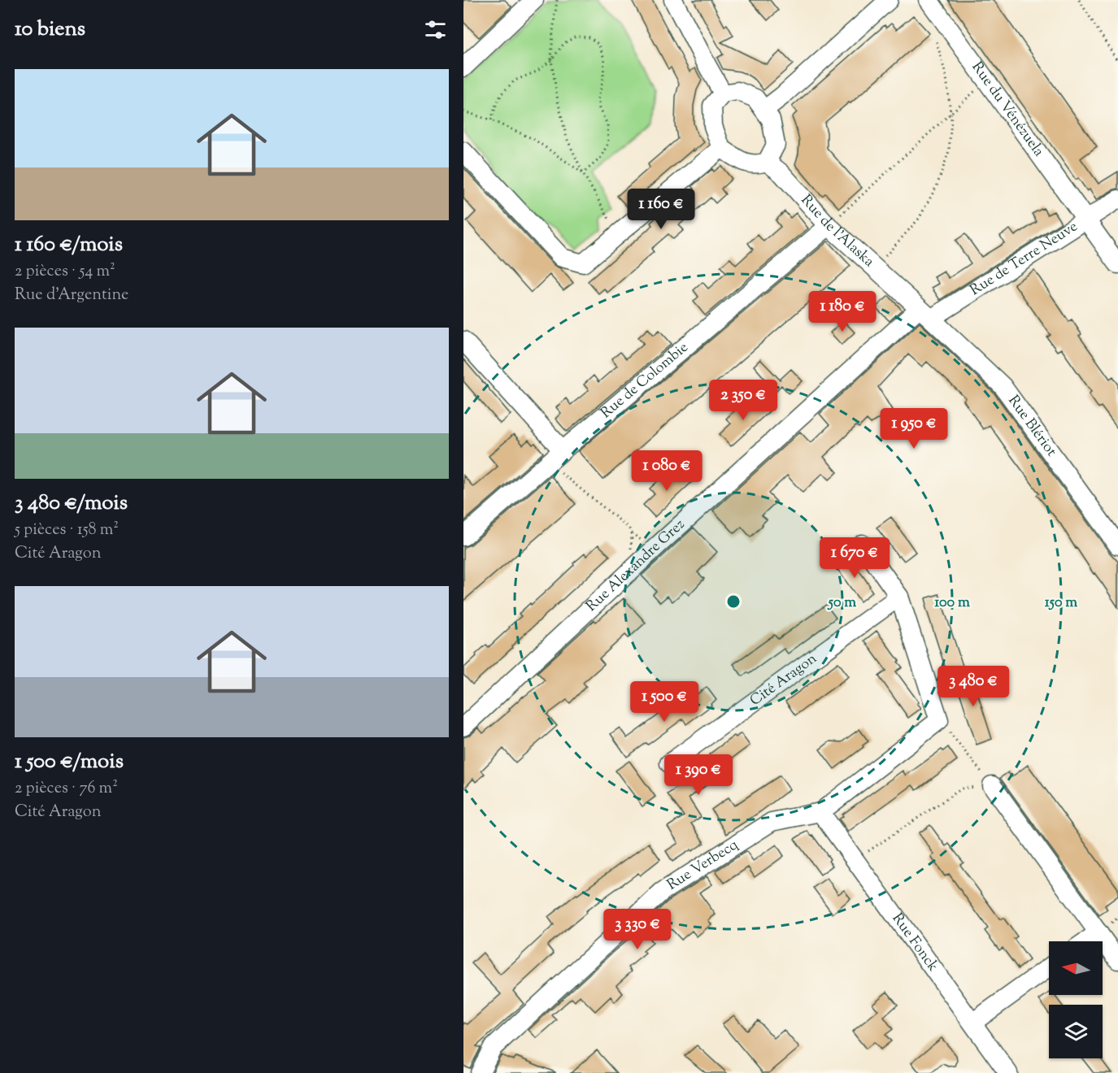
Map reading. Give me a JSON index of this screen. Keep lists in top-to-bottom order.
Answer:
{
  "streets": {
    "street": [
      "Rue du Vénézuela",
      "Rue de l'Alaska",
      "Rue de Terre Neuve",
      "Rue de Colombie",
      "Rue Blériot",
      "Rue Alexandre Grez",
      "Cité Aragon",
      "Rue Verbecq",
      "Rue Fonck"
    ]
  },
  "crossings": [
    ["Rue du Vénézuela", "Rue de Terre Neuve"],
    ["Rue de l'Alaska", "Rue de Terre Neuve"],
    ["Rue de l'Alaska", "Rue de Colombie"],
    ["Rue de l'Alaska", "Rue Blériot"],
    ["Rue de l'Alaska", "Rue Alexandre Grez"],
    ["Rue de Terre Neuve", "Rue Blériot"],
    ["Rue de Terre Neuve", "Rue Alexandre Grez"],
    ["Rue Blériot", "Rue Alexandre Grez"],
    ["Rue Verbecq", "Rue Fonck"]
  ],
  "north": "left",
  "page": {
    "heading": "10 biens",
    "list": [
      {
        "name": "1 160 €/mois",
        "note": "2 pièces · 54 m² · Rue d'Argentine"
      },
      {
        "name": "3 480 €/mois",
        "note": "5 pièces · 158 m² · Cité Aragon"
      },
      {
        "name": "1 500 €/mois",
        "note": "2 pièces · 76 m² · Cité Aragon"
      }
    ],
    "price": [
      "1 160 €",
      "1 180 €",
      "2 350 €",
      "1 950 €",
      "1 080 €",
      "1 670 €",
      "3 480 €",
      "1 500 €",
      "1 390 €",
      "3 330 €"
    ]
  },
  "rings": ["50 m", "100 m", "150 m"]
}
